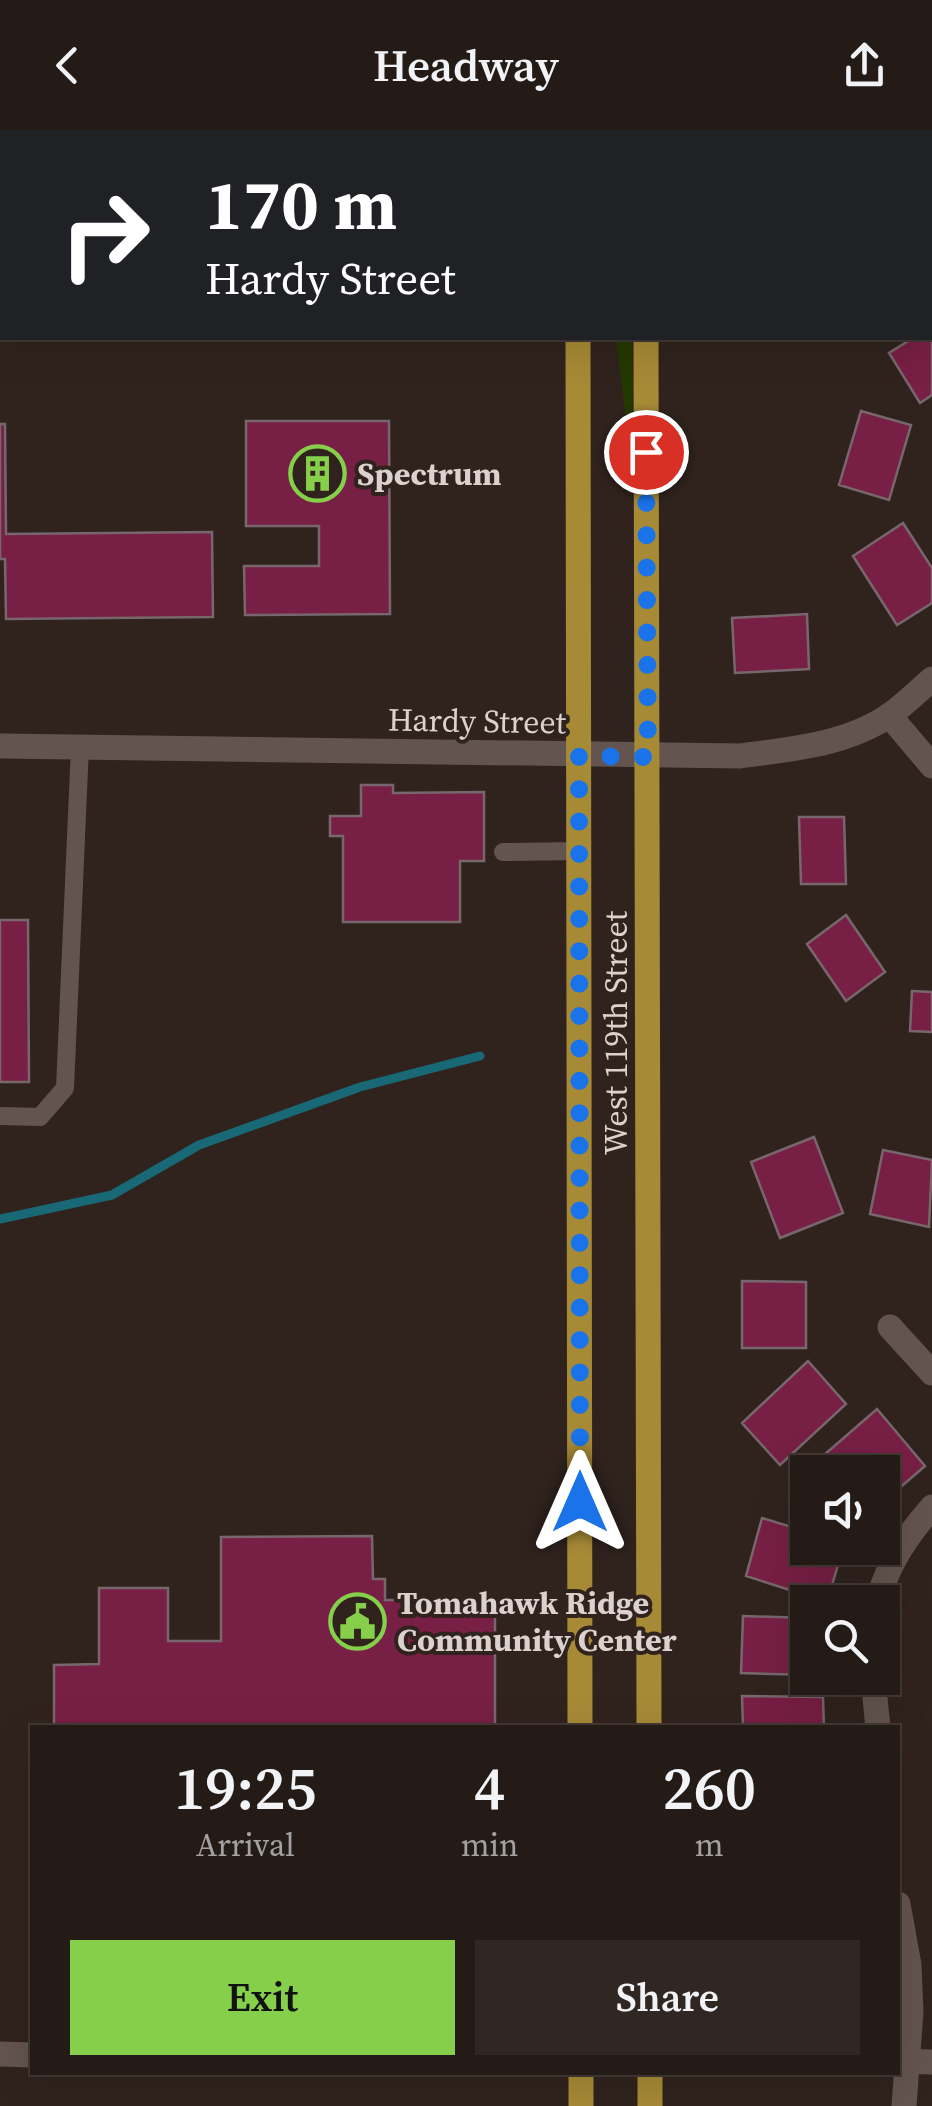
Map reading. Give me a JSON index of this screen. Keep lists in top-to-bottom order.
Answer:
{
  "streets": {
    "main road": ["West 119th Street"],
    "street": ["Hardy Street"]
  },
  "crossings": [
    ["Hardy Street", "West 119th Street"]
  ],
  "places": {
    "building": ["Spectrum"],
    "public building": ["Tomahawk Ridge Community Center"]
  },
  "page": {
    "header": "Headway",
    "turn": ["170 m", "Hardy Street"],
    "eta": [
      "19:25",
      "Arrival",
      "4",
      "min",
      "260",
      "m"
    ],
    "buttons": ["Exit", "Share"]
  }
}
